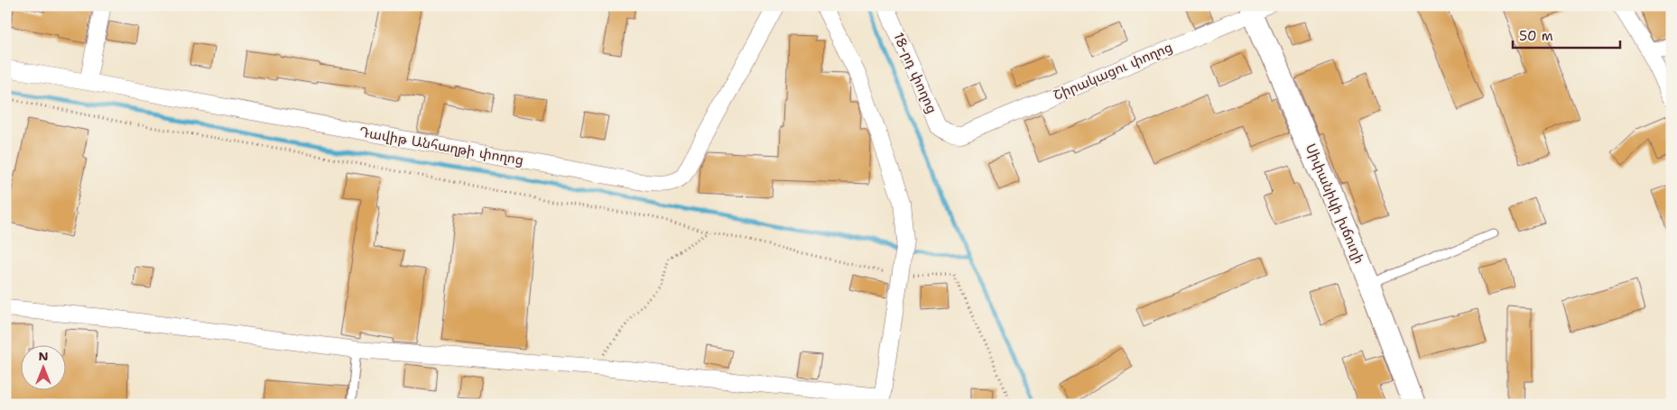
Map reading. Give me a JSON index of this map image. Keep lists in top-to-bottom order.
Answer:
{
  "streets": {
    "main road": ["Սիփանիկի խճուղի"],
    "street": ["Շիրակացու փողոց", "18-րդ փողոց", "Դավիթ Անհաղթի փողոց"]
  },
  "crossings": [
    ["Շիրակացու փողոց", "18-րդ փողոց"],
    ["Շիրակացու փողոց", "Սիփանիկի խճուղի"]
  ],
  "scale_bar": "50 m",
  "north": "top"
}
